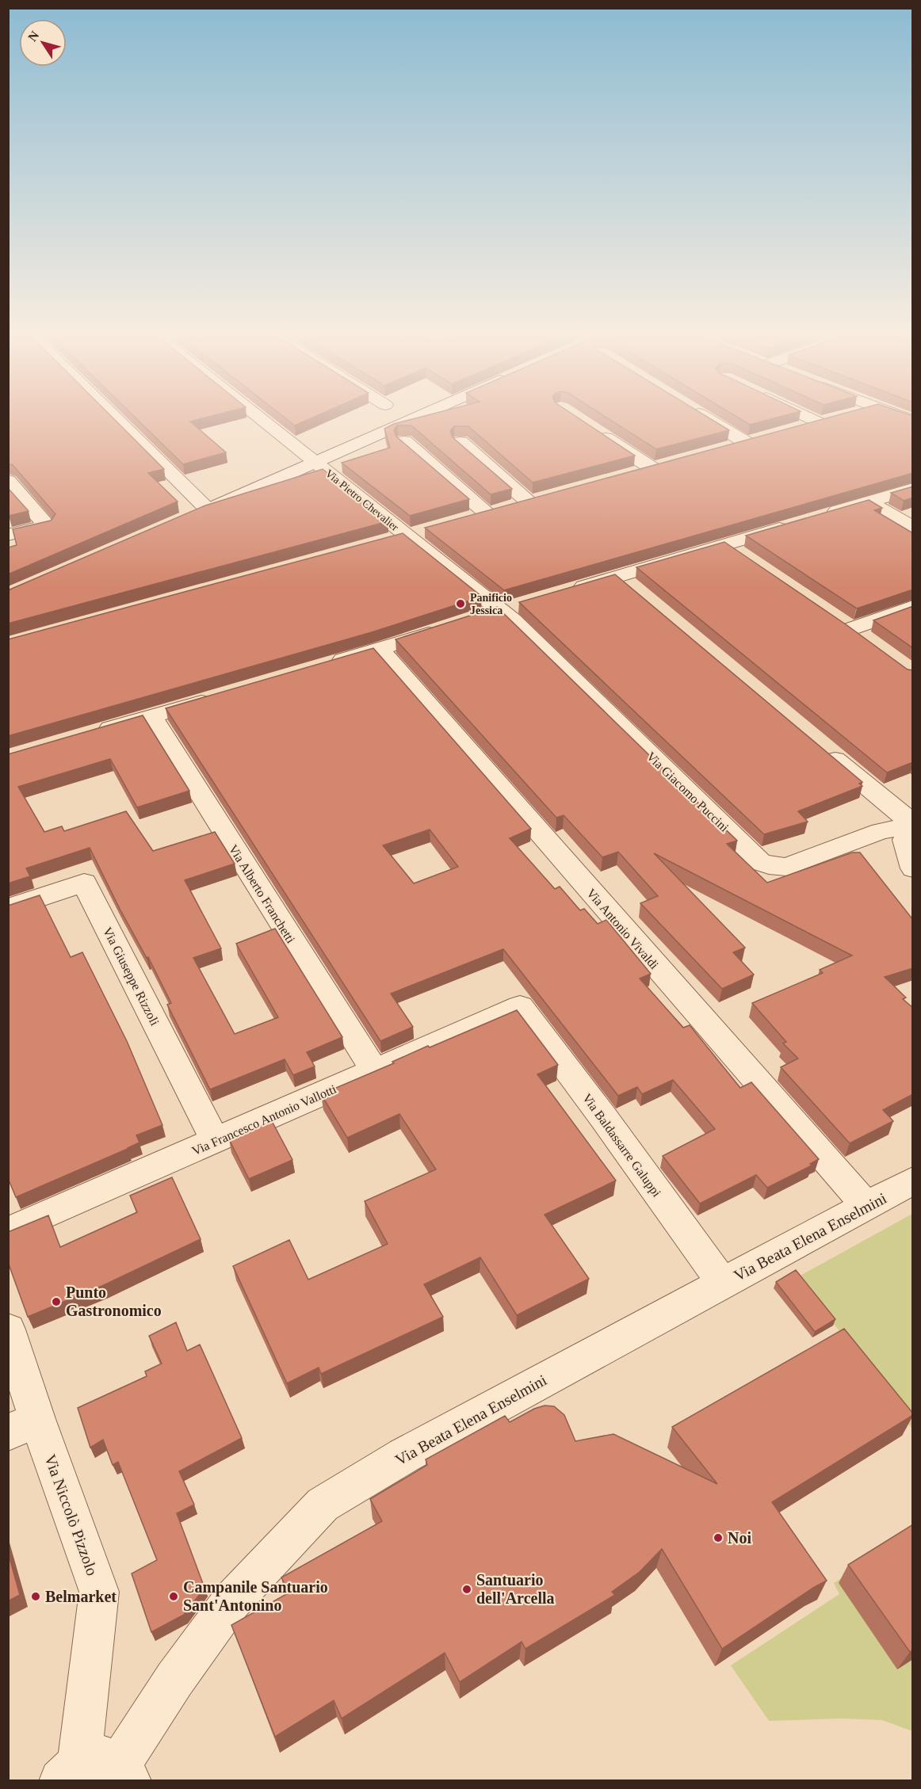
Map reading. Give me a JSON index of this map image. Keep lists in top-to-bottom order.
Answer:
{
  "streets": {
    "street": [
      "Via Pietro Chevalier",
      "Via Giacomo Puccini",
      "Via Alberto Franchetti",
      "Via Antonio Vivaldi",
      "Via Giuseppe Rizzoli",
      "Via Francesco Antonio Vallotti",
      "Via Baldassarre Galuppi",
      "Via Beata Elena Enselmini",
      "Via Niccolò Pizzolo"
    ]
  },
  "crossings": [
    ["Via Pietro Chevalier", "Via Giacomo Puccini"],
    ["Via Alberto Franchetti", "Via Francesco Antonio Vallotti"],
    ["Via Antonio Vivaldi", "Via Beata Elena Enselmini"],
    ["Via Giuseppe Rizzoli", "Via Francesco Antonio Vallotti"],
    ["Via Francesco Antonio Vallotti", "Via Baldassarre Galuppi"],
    ["Via Baldassarre Galuppi", "Via Beata Elena Enselmini"],
    ["Via Beata Elena Enselmini", "Via Niccolò Pizzolo"]
  ],
  "places": [
    "Panificio Jessica",
    "Punto Gastronomico",
    "Noi",
    "Santuario dell'Arcella",
    "Belmarket",
    "Campanile Santuario Sant'Antonino"
  ],
  "north": "top left"
}
